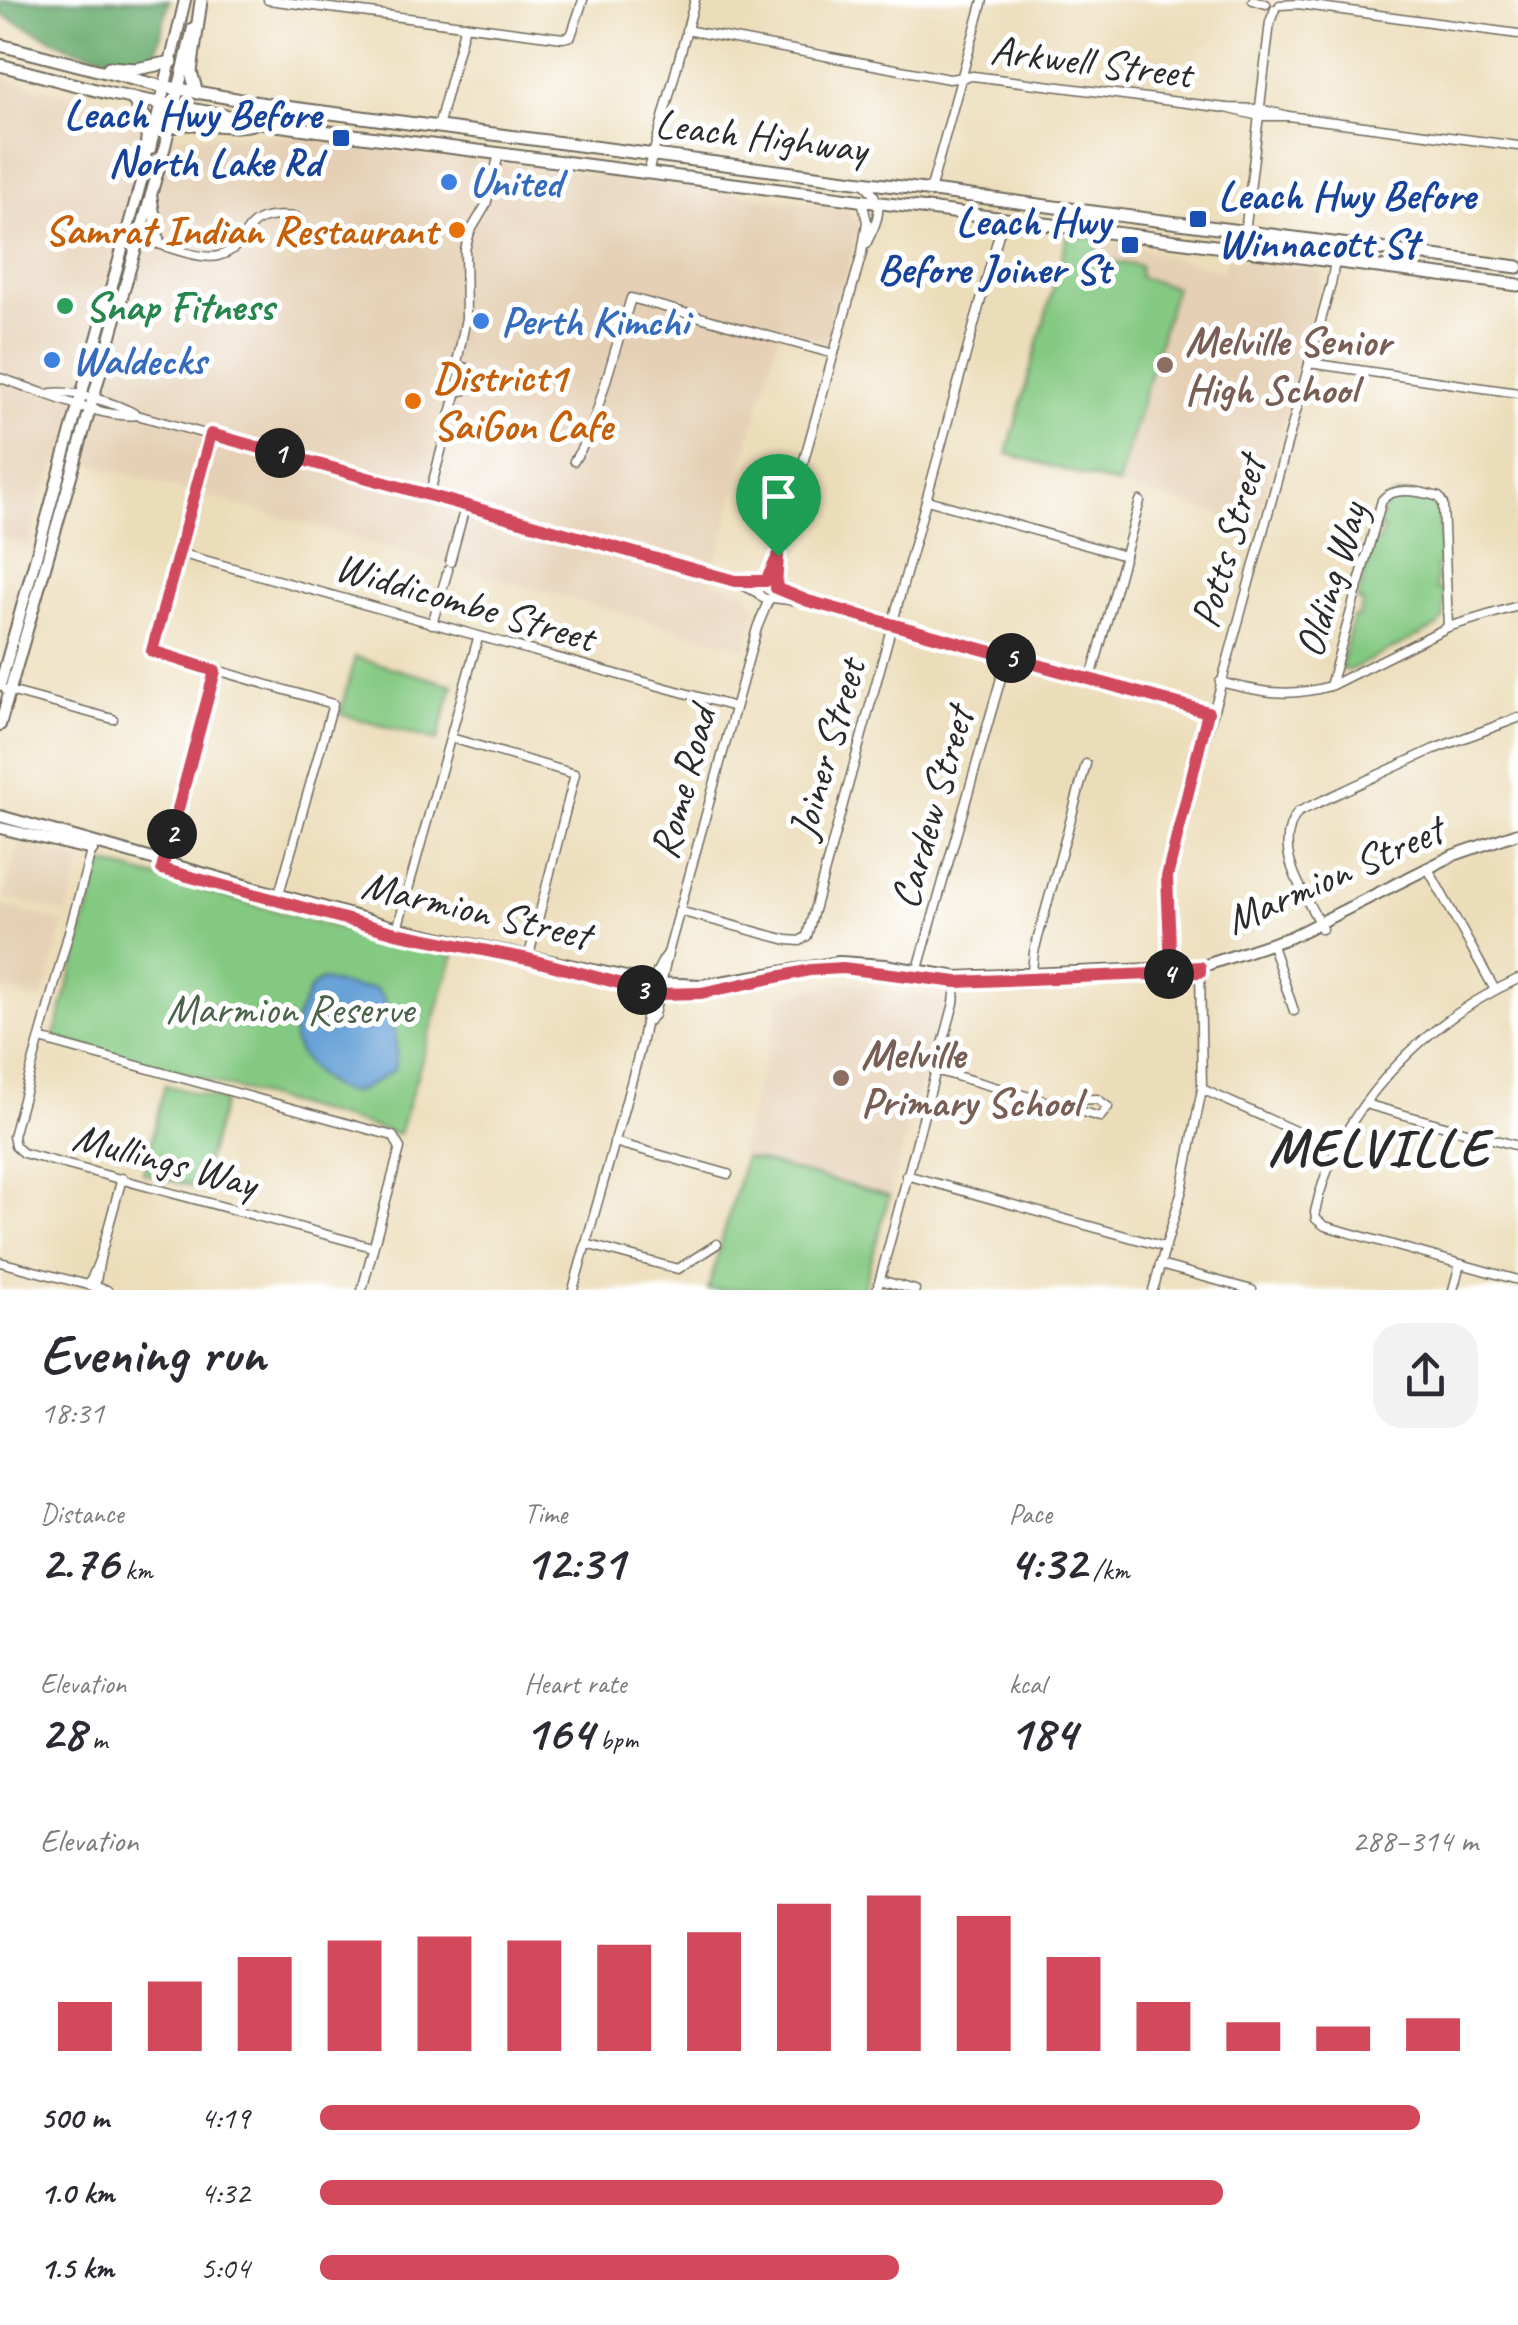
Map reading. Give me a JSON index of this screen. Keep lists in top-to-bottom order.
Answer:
{
  "streets": {
    "highway": ["Leach Highway"],
    "main road": ["Marmion Street"],
    "street": [
      "Arkwell Street",
      "Potts Street",
      "Olding Way",
      "Widdicombe Street",
      "Joiner Street",
      "Rome Road",
      "Cardew Street",
      "Mullings Way"
    ]
  },
  "crossings": [
    ["Leach Highway", "Potts Street"],
    ["Leach Highway", "Joiner Street"],
    ["Leach Highway", "Rome Road"],
    ["Potts Street", "Marmion Street"],
    ["Widdicombe Street", "Rome Road"],
    ["Joiner Street", "Rome Road"],
    ["Rome Road", "Marmion Street"],
    ["Cardew Street", "Marmion Street"],
    ["Marmion Street", "Mullings Way"]
  ],
  "districts": ["MELVILLE"],
  "parks": ["Marmion Reserve"],
  "places": {
    "transit": ["Leach Hwy Before North Lake Rd", "Leach Hwy Before Winnacott St", "Leach Hwy Before Joiner St"],
    "other": [
      "United",
      "Samrat Indian Restaurant",
      "Snap Fitness",
      "Perth Kimchi",
      "Waldecks",
      "Melville Senior High School",
      "District1 SaiGon Cafe",
      "Melville Primary School"
    ]
  },
  "page": {
    "pins": [
      "1",
      "5",
      "2",
      "4",
      "3"
    ],
    "heading": ["Evening run", "18:31"],
    "stats": [
      ["Distance", "2.76 km"],
      ["Time", "12:31"],
      ["Pace", "4:32 /km"],
      ["Elevation", "28 m"],
      ["Heart rate", "164 bpm"],
      ["kcal", "184"]
    ],
    "chart": ["Elevation", "288–314 m"],
    "list": [
      {
        "name": "500 m",
        "note": "4:19"
      },
      {
        "name": "1.0 km",
        "note": "4:32"
      },
      {
        "name": "1.5 km",
        "note": "5:04"
      }
    ]
  }
}
